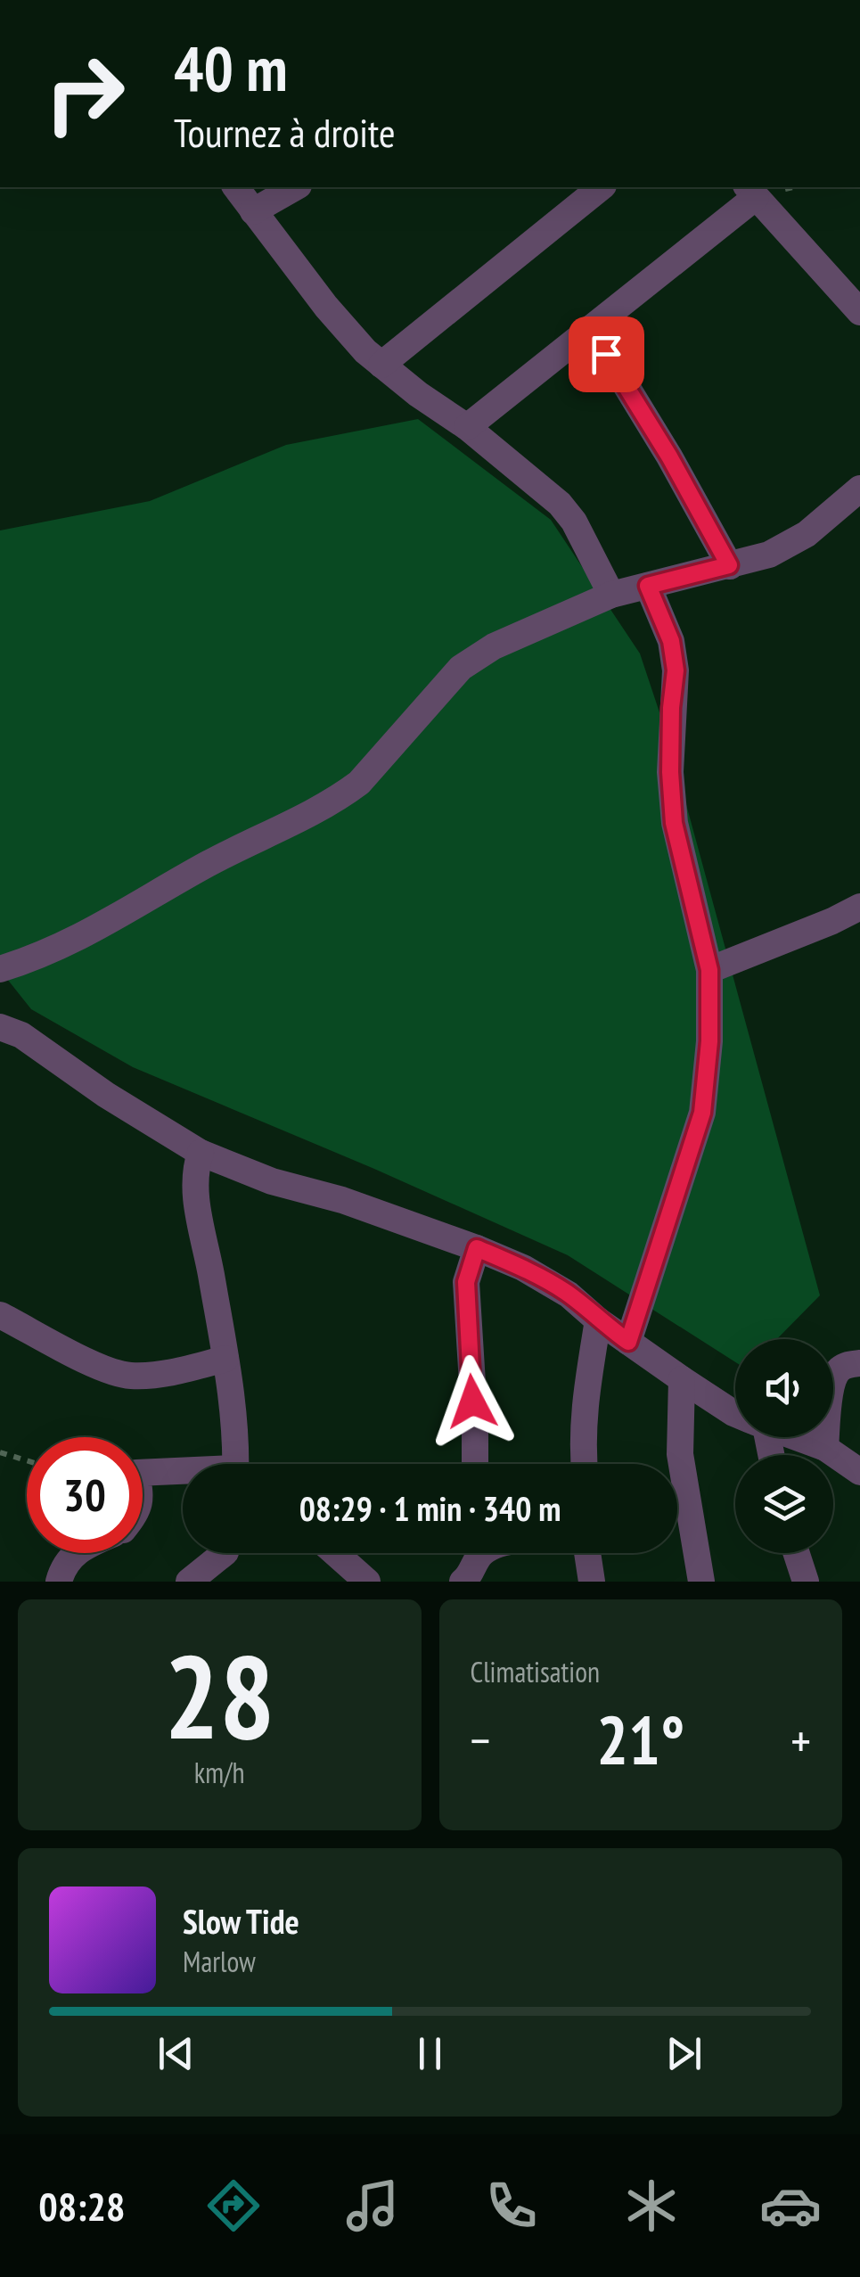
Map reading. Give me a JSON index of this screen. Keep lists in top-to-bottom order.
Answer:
{
  "page": {
    "turn": ["40 m", "Tournez à droite"],
    "limit": "30",
    "trip": "08:29 · 1 min · 340 m",
    "tile": [
      ["28", "km/h"],
      "Climatisation"
    ],
    "heat": ["−", "21°", "+"],
    "song": ["Slow Tide", "Marlow"],
    "tabs": "08:28"
  }
}
